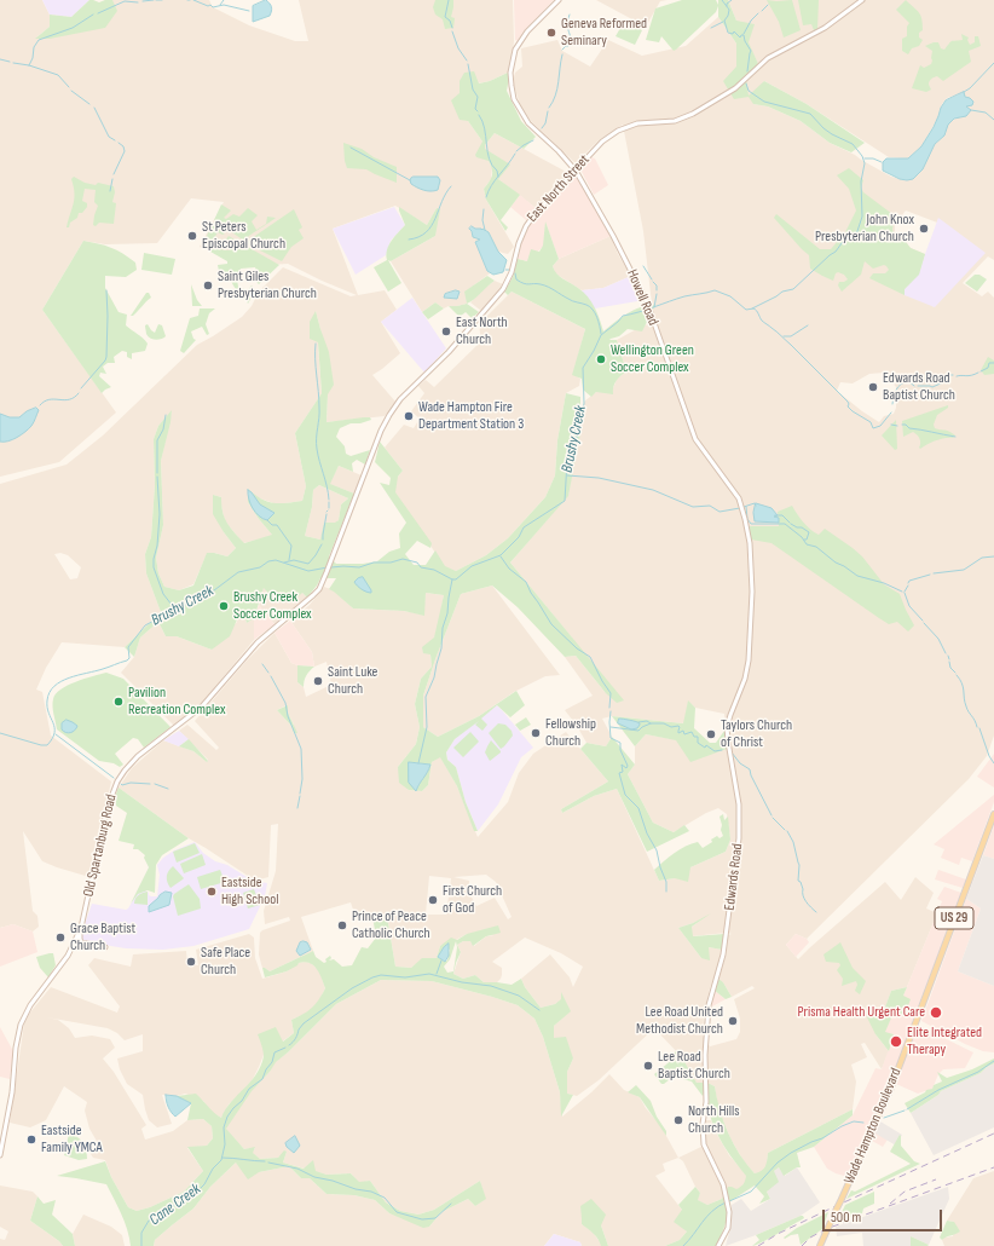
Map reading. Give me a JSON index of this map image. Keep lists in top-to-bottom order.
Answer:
{
  "streets": {
    "main road": [
      "East North Street",
      "Howell Road",
      "Old Spartanburg Road",
      "Edwards Road",
      "US 29",
      "Wade Hampton Boulevard"
    ]
  },
  "crossings": [
    ["East North Street", "Howell Road"],
    ["East North Street", "Old Spartanburg Road"],
    ["Howell Road", "Edwards Road"]
  ],
  "water": ["Brushy Creek", "Cane Creek"],
  "places": [
    "Geneva Reformed Seminary",
    "John Knox Presbyterian Church",
    "St Peters Episcopal Church",
    "Saint Giles Presbyterian Church",
    "East North Church",
    "Wellington Green Soccer Complex",
    "Edwards Road Baptist Church",
    "Wade Hampton Fire Department Station 3",
    "Brushy Creek Soccer Complex",
    "Saint Luke Church",
    "Pavilion Recreation Complex",
    "Fellowship Church",
    "Taylors Church of Christ",
    "Eastside High School",
    "First Church of God",
    "Prince of Peace Catholic Church",
    "Grace Baptist Church",
    "Safe Place Church",
    "Prisma Health Urgent Care",
    "Lee Road United Methodist Church",
    "Elite Integrated Therapy",
    "Lee Road Baptist Church",
    "North Hills Church",
    "Eastside Family YMCA"
  ],
  "scale_bar": "500 m"
}
